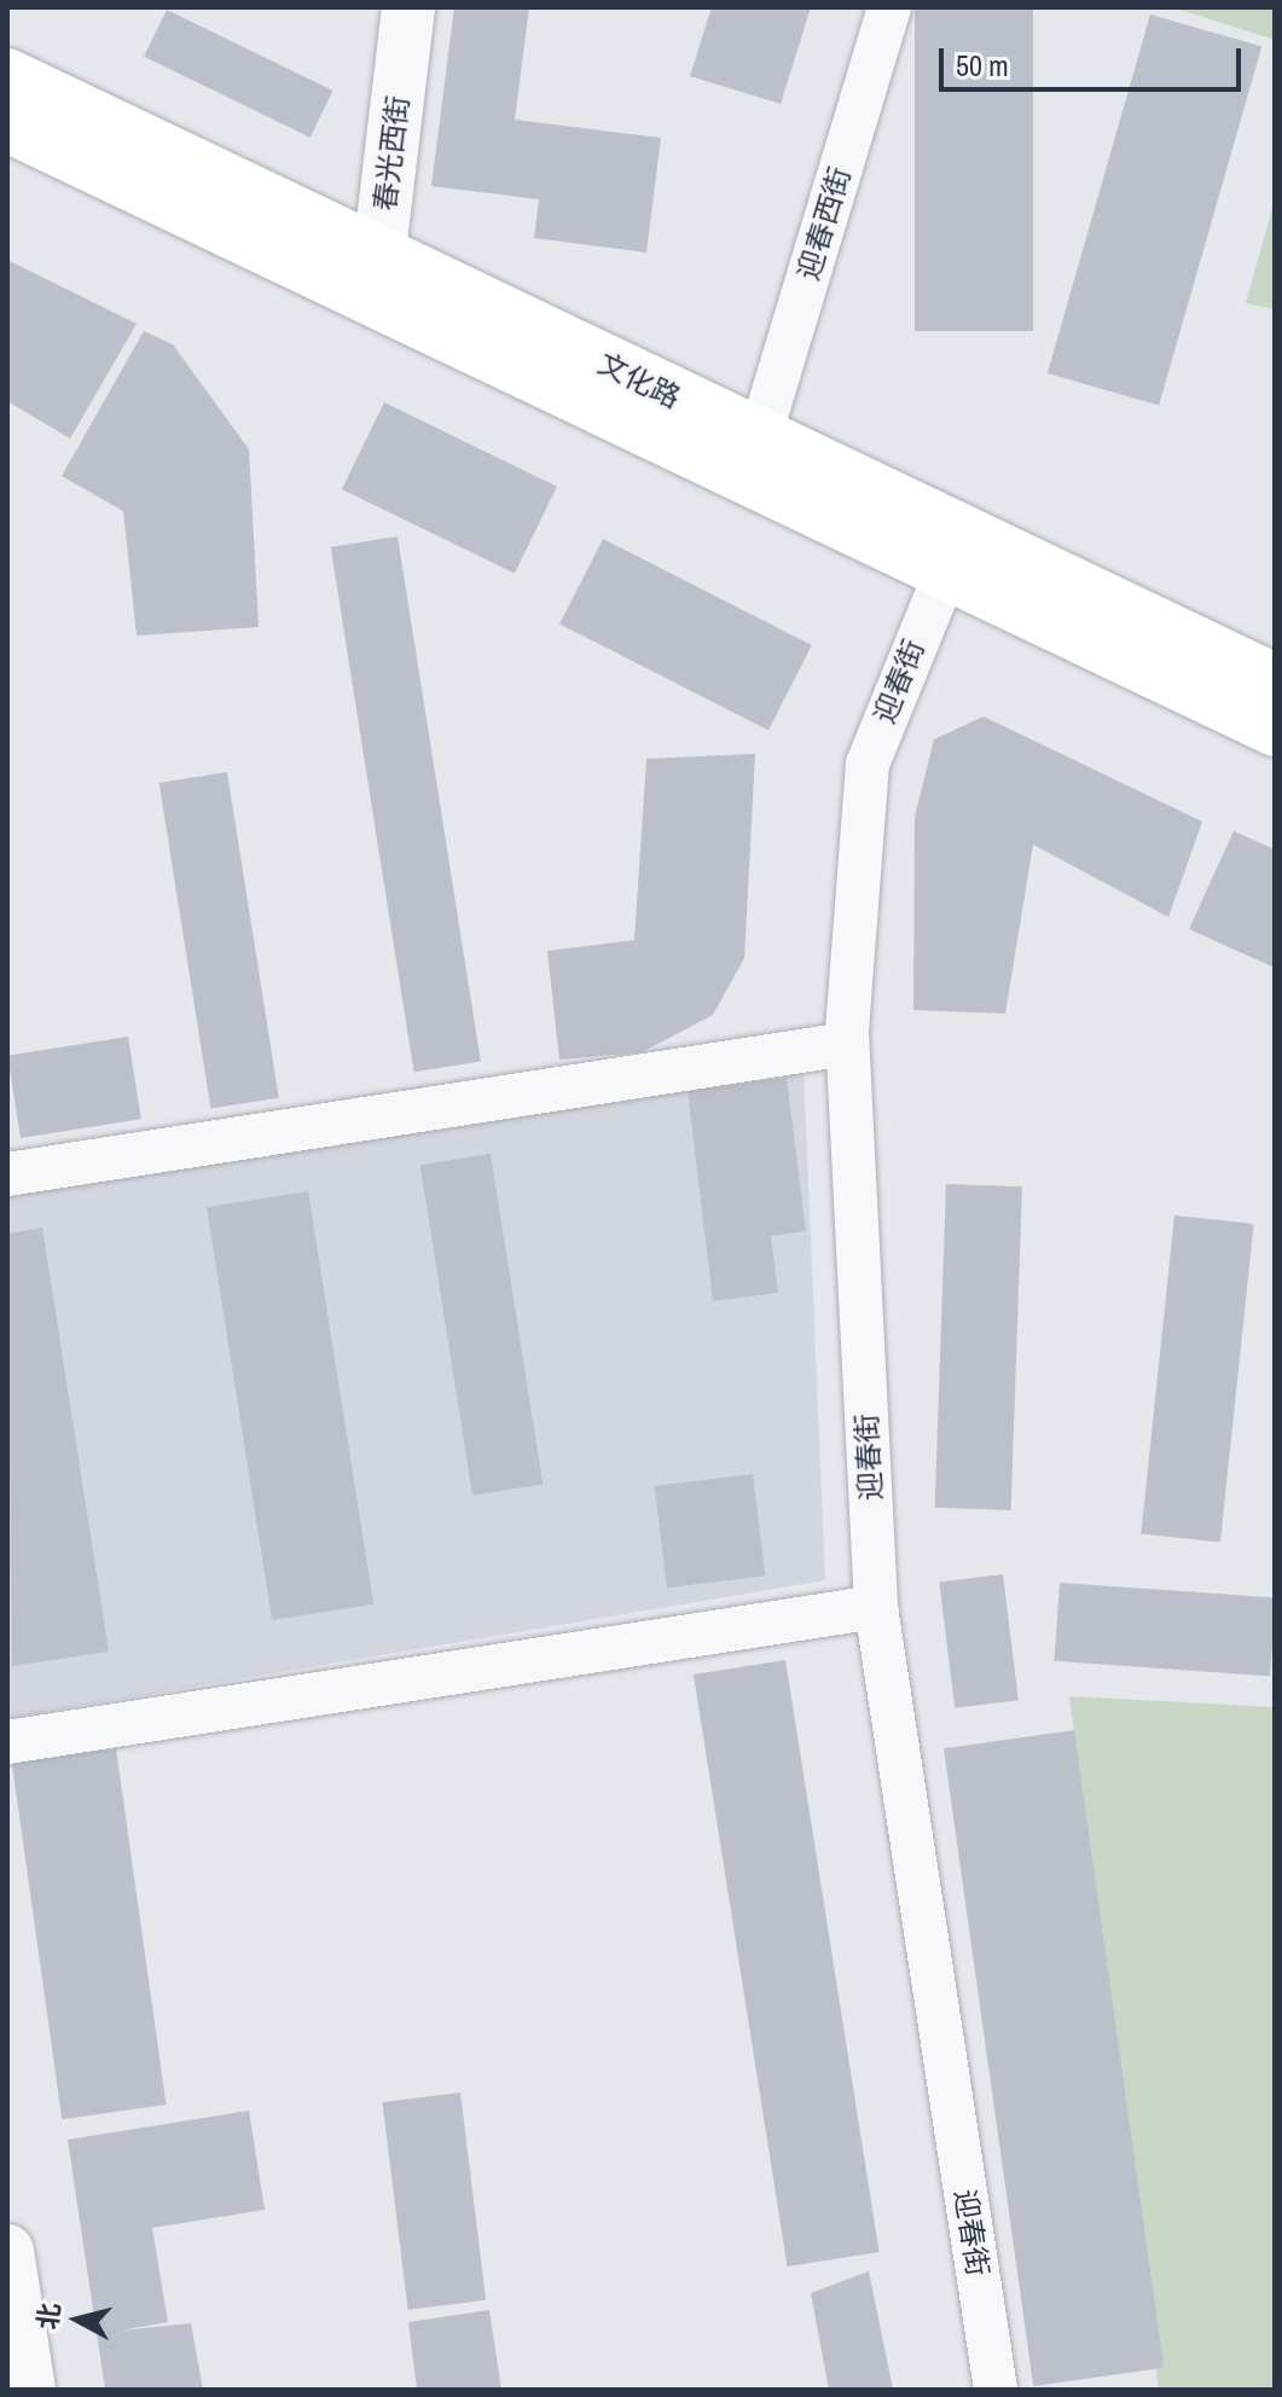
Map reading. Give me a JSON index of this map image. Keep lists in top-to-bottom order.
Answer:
{
  "streets": {
    "main road": ["文化路"],
    "street": ["春光西街", "迎春西街", "迎春街"]
  },
  "crossings": [
    ["春光西街", "文化路"],
    ["迎春西街", "文化路"],
    ["文化路", "迎春街"]
  ],
  "scale_bar": "50 m",
  "north": "left"
}
